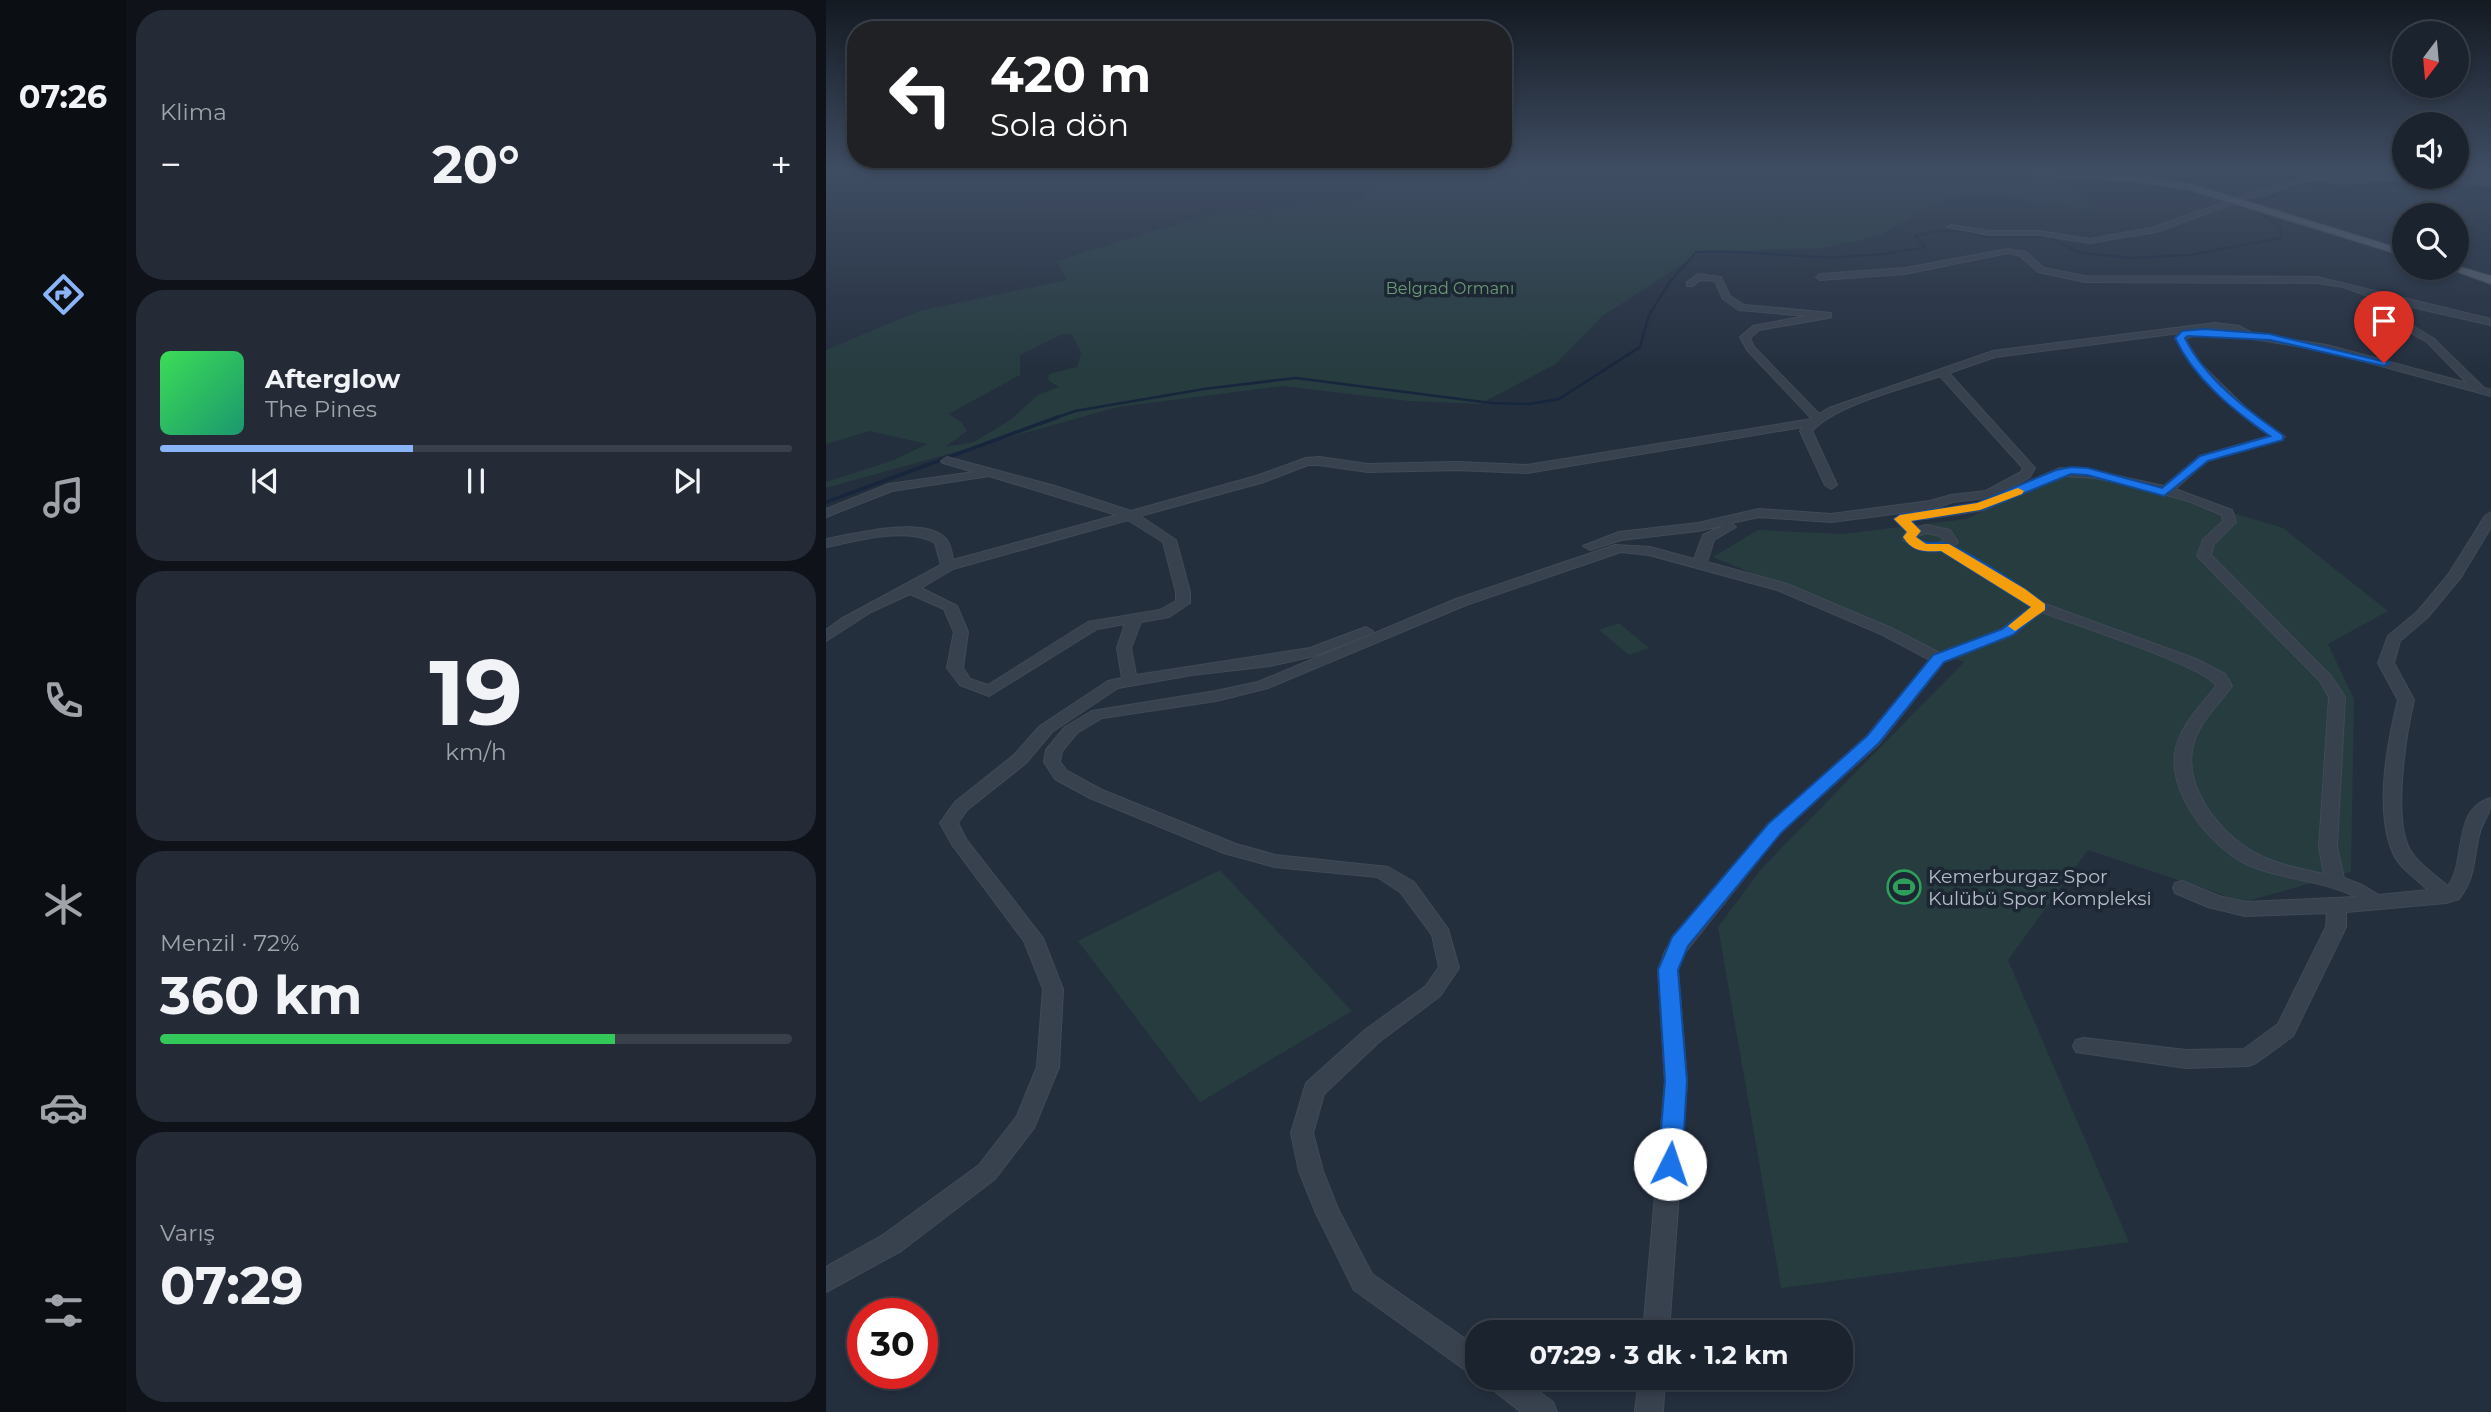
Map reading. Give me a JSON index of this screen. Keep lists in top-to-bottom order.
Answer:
{
  "parks": ["Belgrad Ormanı"],
  "places": {
    "sports": ["Kemerburgaz Spor Kulübü Spor Kompleksi"]
  },
  "north": "bottom",
  "page": {
    "tabs": "07:26",
    "tile": [
      "Klima",
      ["19", "km/h"],
      ["Menzil · 72%", "360 km"],
      ["Varış", "07:29"]
    ],
    "turn": ["420 m", "Sola dön"],
    "heat": ["−", "20°", "+"],
    "song": ["Afterglow", "The Pines"],
    "limit": "30",
    "trip": "07:29 · 3 dk · 1.2 km"
  }
}
